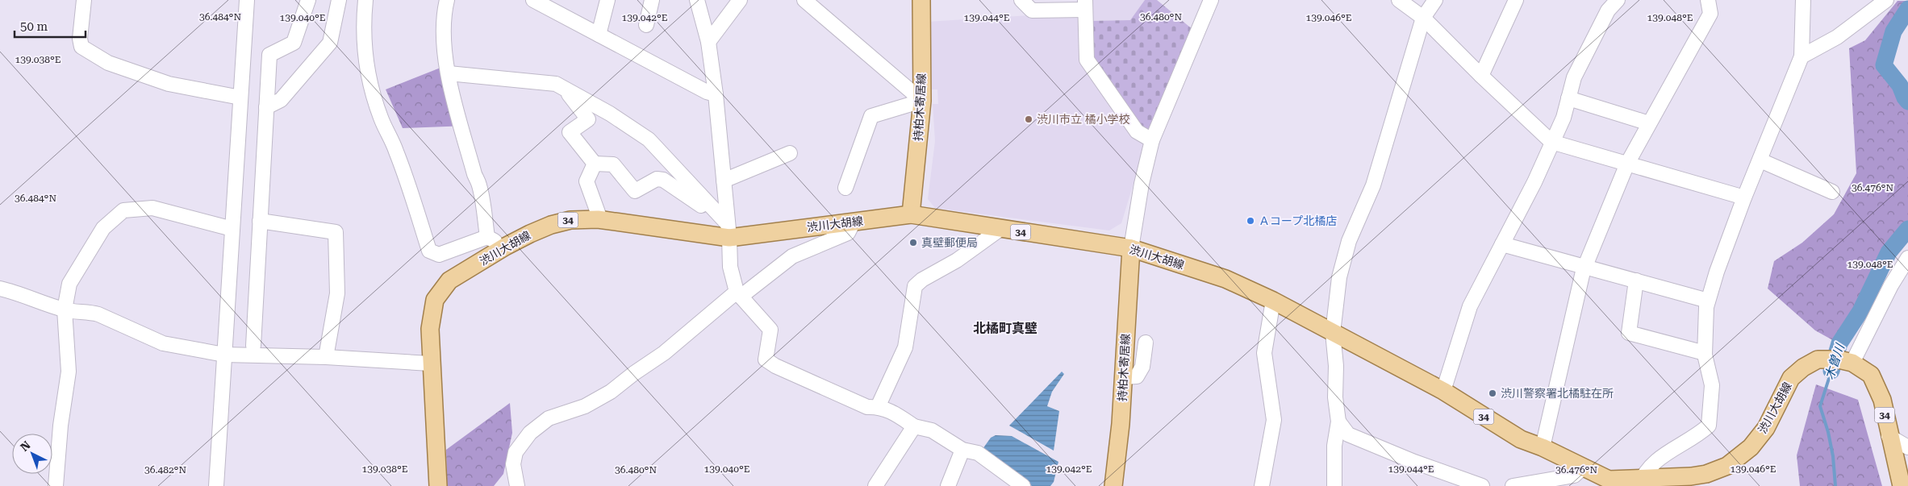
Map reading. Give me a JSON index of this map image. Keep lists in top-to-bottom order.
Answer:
{
  "streets": {
    "main road": ["持柏木寄居線", "34", "渋川大胡線"]
  },
  "crossings": [
    ["持柏木寄居線", "渋川大胡線"],
    ["34", "渋川大胡線"]
  ],
  "districts": ["北橘町真壁"],
  "water": ["木曽川"],
  "places": [
    "渋川市立 橘小学校",
    "Ａコープ北橘店",
    "真壁郵便局",
    "渋川警察署北橘駐在所"
  ],
  "scale_bar": "50 m",
  "north": "top left",
  "coordinates": [
    "36.484°N",
    "36.480°N",
    "139.040°E",
    "139.042°E",
    "139.044°E",
    "139.046°E",
    "139.048°E",
    "139.038°E",
    "36.476°N",
    "36.482°N"
  ]
}
